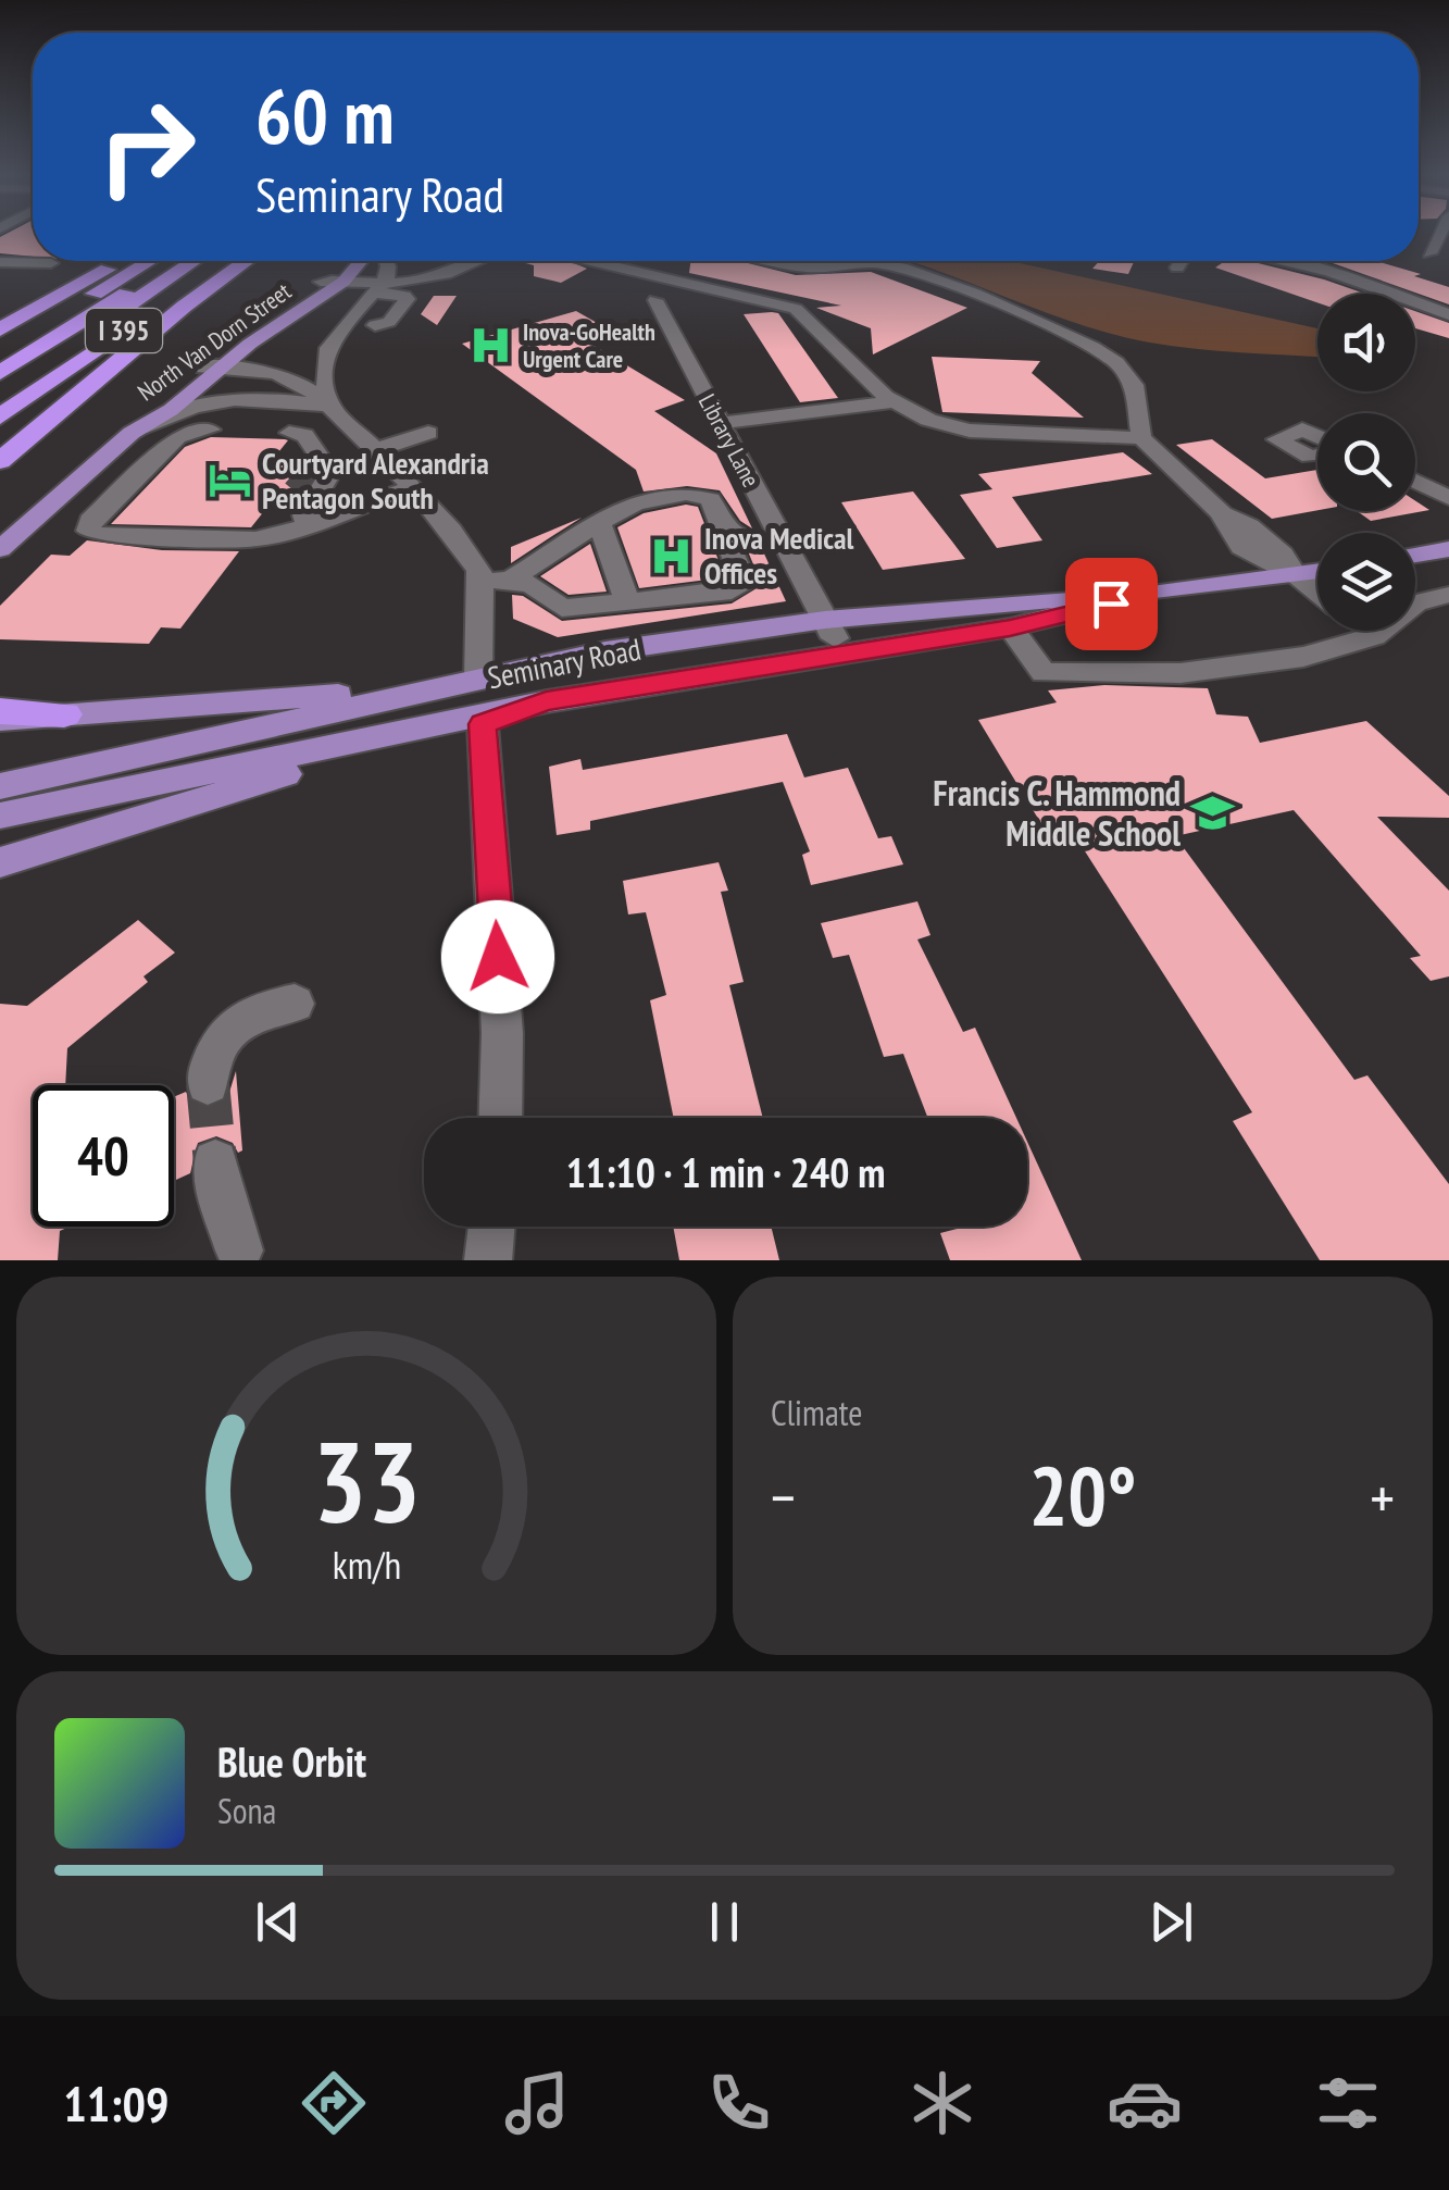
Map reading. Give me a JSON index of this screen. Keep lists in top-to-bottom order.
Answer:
{
  "streets": {
    "highway": ["I 395"],
    "main road": ["North Van Dorn Street", "Seminary Road"],
    "street": ["Library Lane"]
  },
  "crossings": [
    ["Library Lane", "Seminary Road"]
  ],
  "places": {
    "hospital": ["Inova-GoHealth Urgent Care", "Inova Medical Offices"],
    "hotel": ["Courtyard Alexandria Pentagon South"],
    "school or university": ["Francis C. Hammond Middle School"]
  },
  "page": {
    "turn": ["60 m", "Seminary Road"],
    "limit": "40",
    "trip": "11:10 · 1 min · 240 m",
    "tile": "Climate",
    "heat": ["−", "20°", "+"],
    "song": ["Blue Orbit", "Sona"],
    "tabs": "11:09",
    "gauge": ["33", "km/h"]
  }
}
